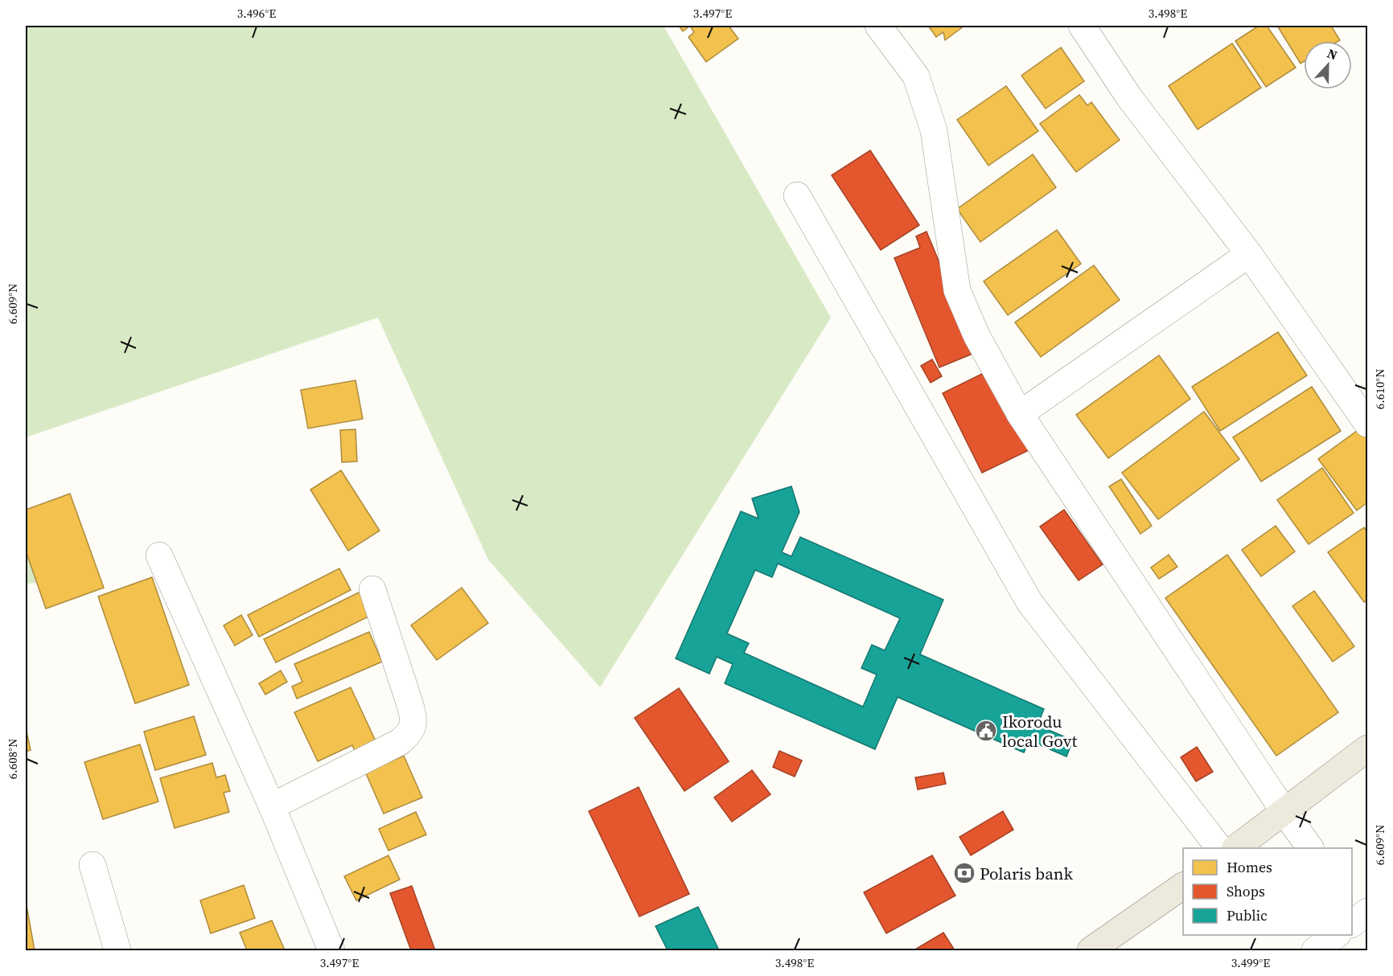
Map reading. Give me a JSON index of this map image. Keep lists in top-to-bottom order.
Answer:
{
  "places": {
    "public building": ["Ikorodu local Govt"],
    "bank": ["Polaris bank"]
  },
  "legend": ["Homes", "Shops", "Public"],
  "north": "top",
  "coordinates": [
    "3.496°E",
    "3.497°E",
    "3.498°E",
    "6.609°N",
    "6.610°N",
    "6.608°N",
    "3.499°E"
  ]
}
